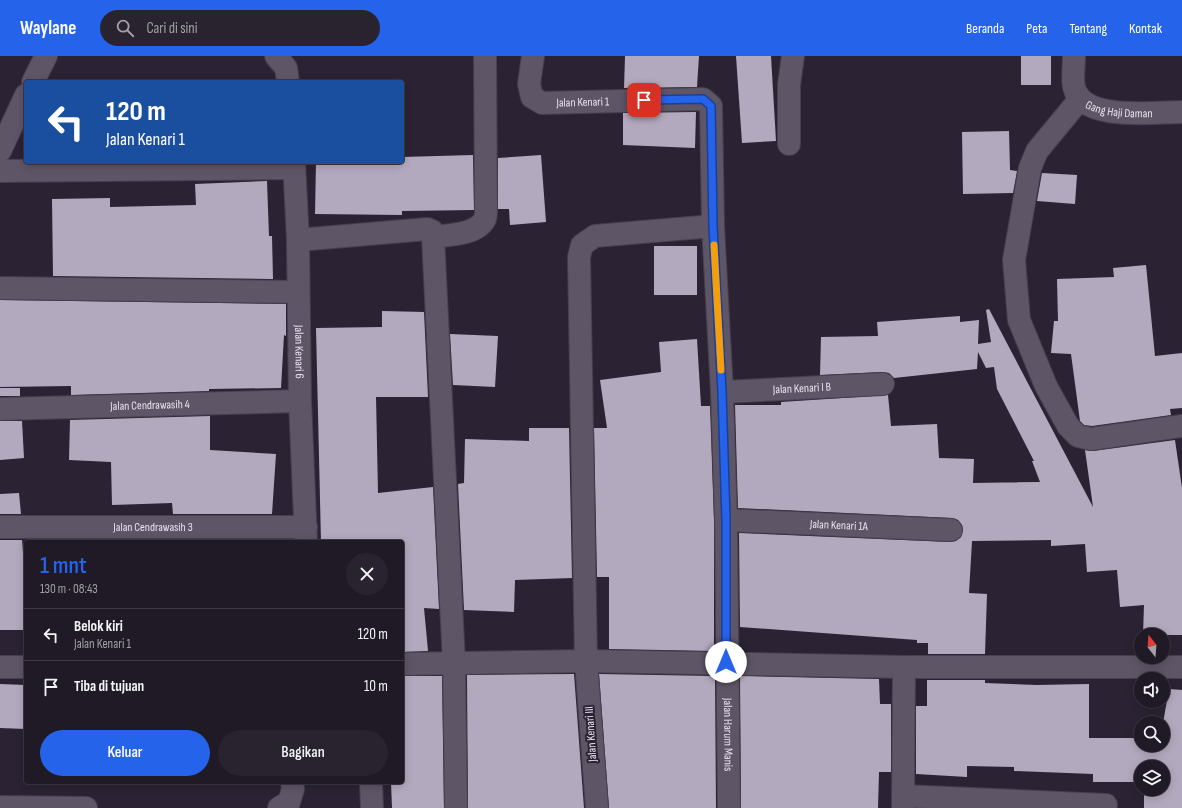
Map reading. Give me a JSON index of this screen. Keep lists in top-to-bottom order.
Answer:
{
  "streets": {
    "street": [
      "Jalan Kenari 1",
      "Gang Haji Daman",
      "Jalan Kenari 6",
      "Jalan Kenari I B",
      "Jalan Cendrawasih 4",
      "Jalan Kenari 1A",
      "Jalan Cendrawasih 3",
      "Jalan Kenari III",
      "Jalan Harum Manis"
    ]
  },
  "crossings": [
    ["Jalan Kenari 1", "Jalan Kenari I B"],
    ["Jalan Kenari 1", "Jalan Kenari 1A"],
    ["Jalan Kenari 1", "Jalan Kenari III"],
    ["Jalan Kenari 1", "Jalan Harum Manis"],
    ["Jalan Kenari 6", "Jalan Cendrawasih 4"],
    ["Jalan Kenari 6", "Jalan Cendrawasih 3"]
  ],
  "north": "top",
  "page": {
    "header": "Waylane",
    "search": "Cari di sini",
    "nav": [
      "Beranda",
      "Peta",
      "Tentang",
      "Kontak"
    ],
    "turn": ["120 m", "Jalan Kenari 1"],
    "heading": ["1 mnt", "130 m · 08:43"],
    "list": [
      {
        "name": "Belok kiri",
        "note": "Jalan Kenari 1",
        "value": "120 m"
      },
      {
        "name": "Tiba di tujuan",
        "value": "10 m"
      }
    ],
    "buttons": ["Keluar", "Bagikan"]
  }
}
